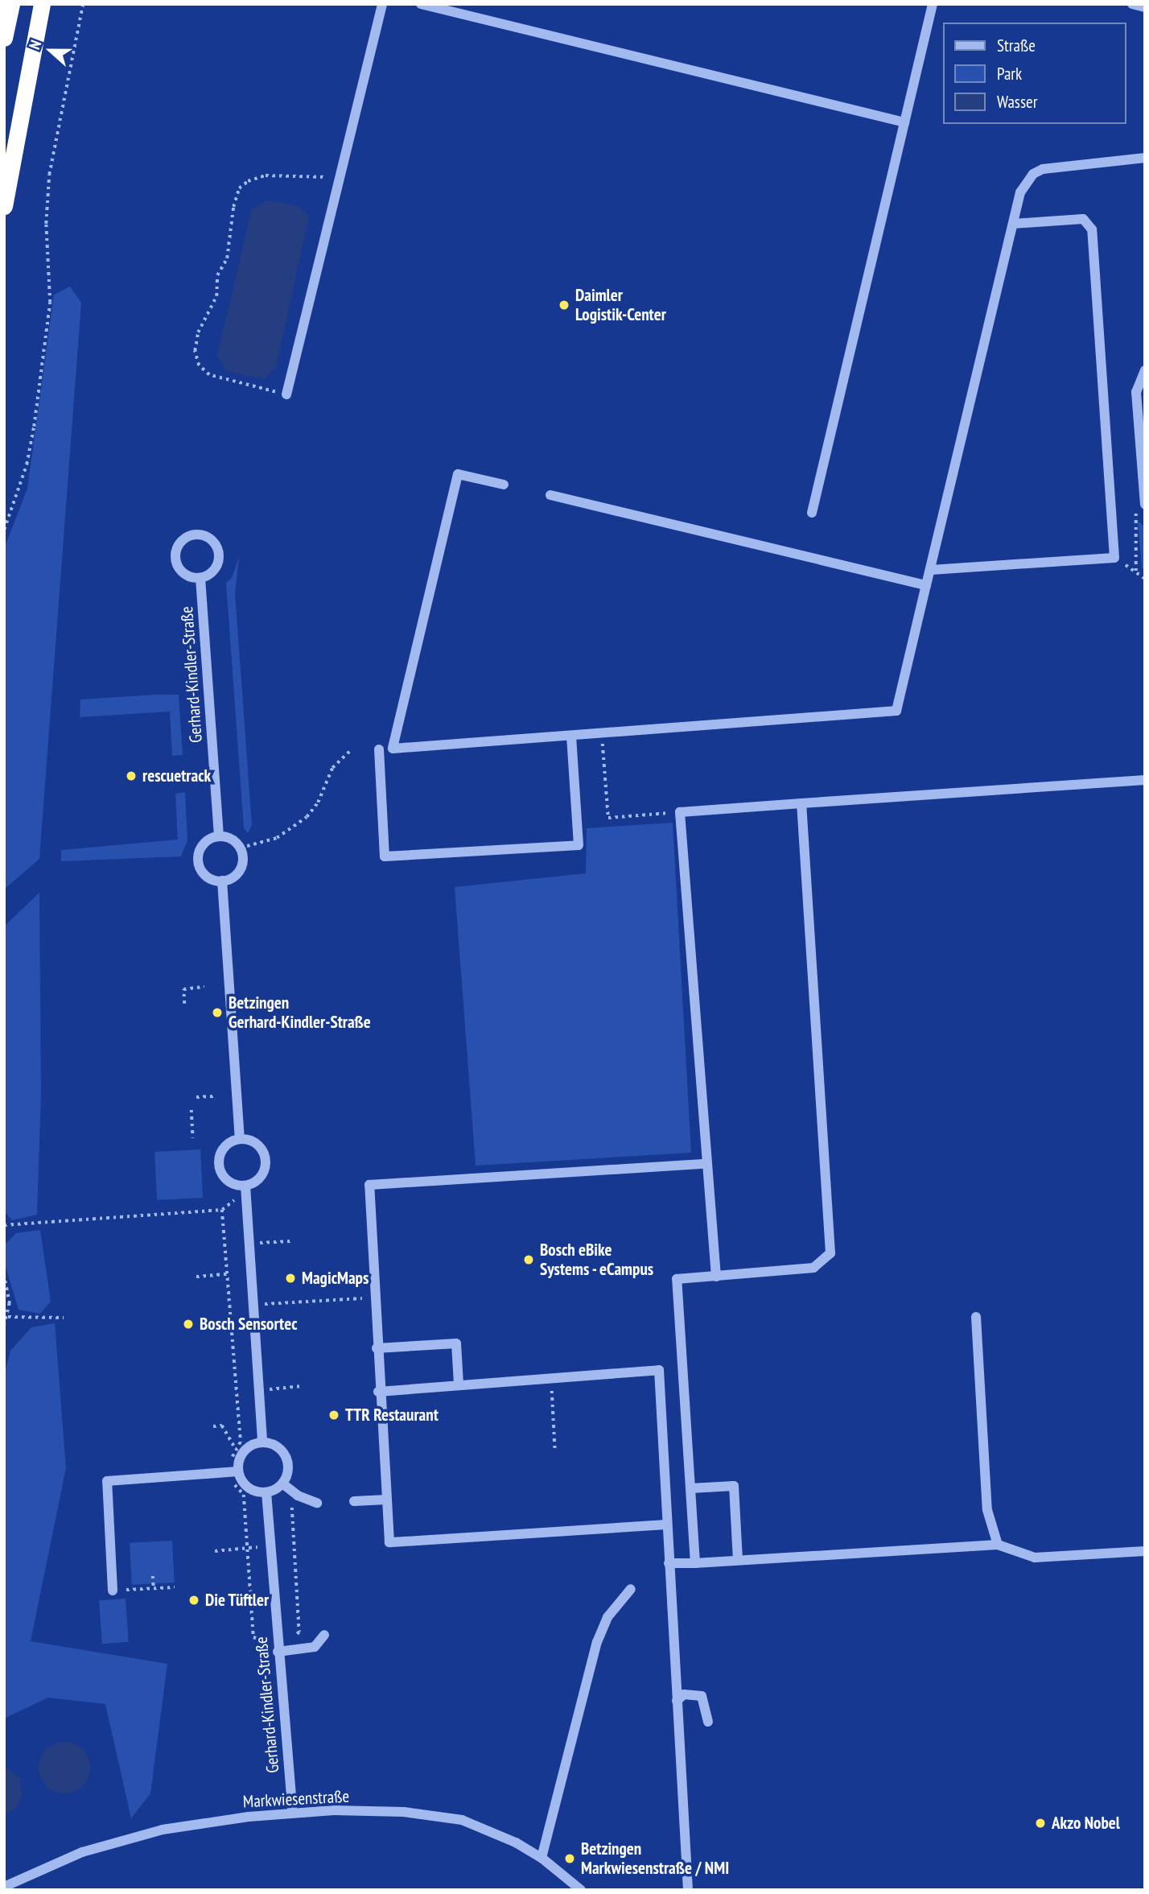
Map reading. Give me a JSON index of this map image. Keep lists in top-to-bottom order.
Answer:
{
  "streets": {
    "street": ["Gerhard-Kindler-Straße", "Markwiesenstraße"]
  },
  "crossings": [
    ["Gerhard-Kindler-Straße", "Markwiesenstraße"]
  ],
  "places": [
    "Daimler Logistik-Center",
    "rescuetrack",
    "Betzingen Gerhard-Kindler-Straße",
    "Bosch eBike Systems - eCampus",
    "MagicMaps",
    "Bosch Sensortec",
    "TTR Restaurant",
    "Die Tüftler",
    "Akzo Nobel",
    "Betzingen Markwiesenstraße / NMI"
  ],
  "legend": ["Straße", "Park", "Wasser"],
  "north": "left"
}
